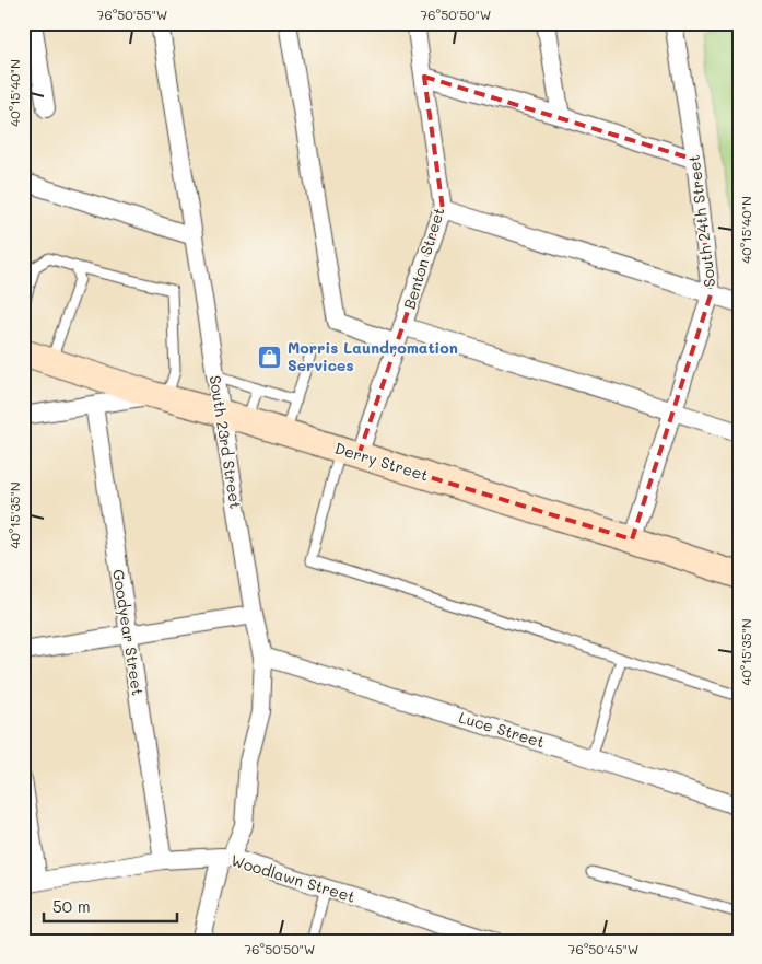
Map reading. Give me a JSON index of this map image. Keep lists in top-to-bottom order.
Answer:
{
  "streets": {
    "main road": ["Derry Street"],
    "street": [
      "South 24th Street",
      "Benton Street",
      "South 23rd Street",
      "Goodyear Street",
      "Luce Street",
      "Woodlawn Street"
    ]
  },
  "crossings": [
    ["South 24th Street", "Derry Street"],
    ["Benton Street", "Derry Street"],
    ["South 23rd Street", "Derry Street"],
    ["South 23rd Street", "Luce Street"],
    ["South 23rd Street", "Woodlawn Street"],
    ["Goodyear Street", "Woodlawn Street"]
  ],
  "places": {
    "shop": ["Morris Laundromation Services"]
  },
  "scale_bar": "50 m",
  "coordinates": [
    "76°50'55\"W",
    "76°50'50\"W",
    "40°15'40\"N",
    "40°15'35\"N",
    "76°50'45\"W"
  ]
}
